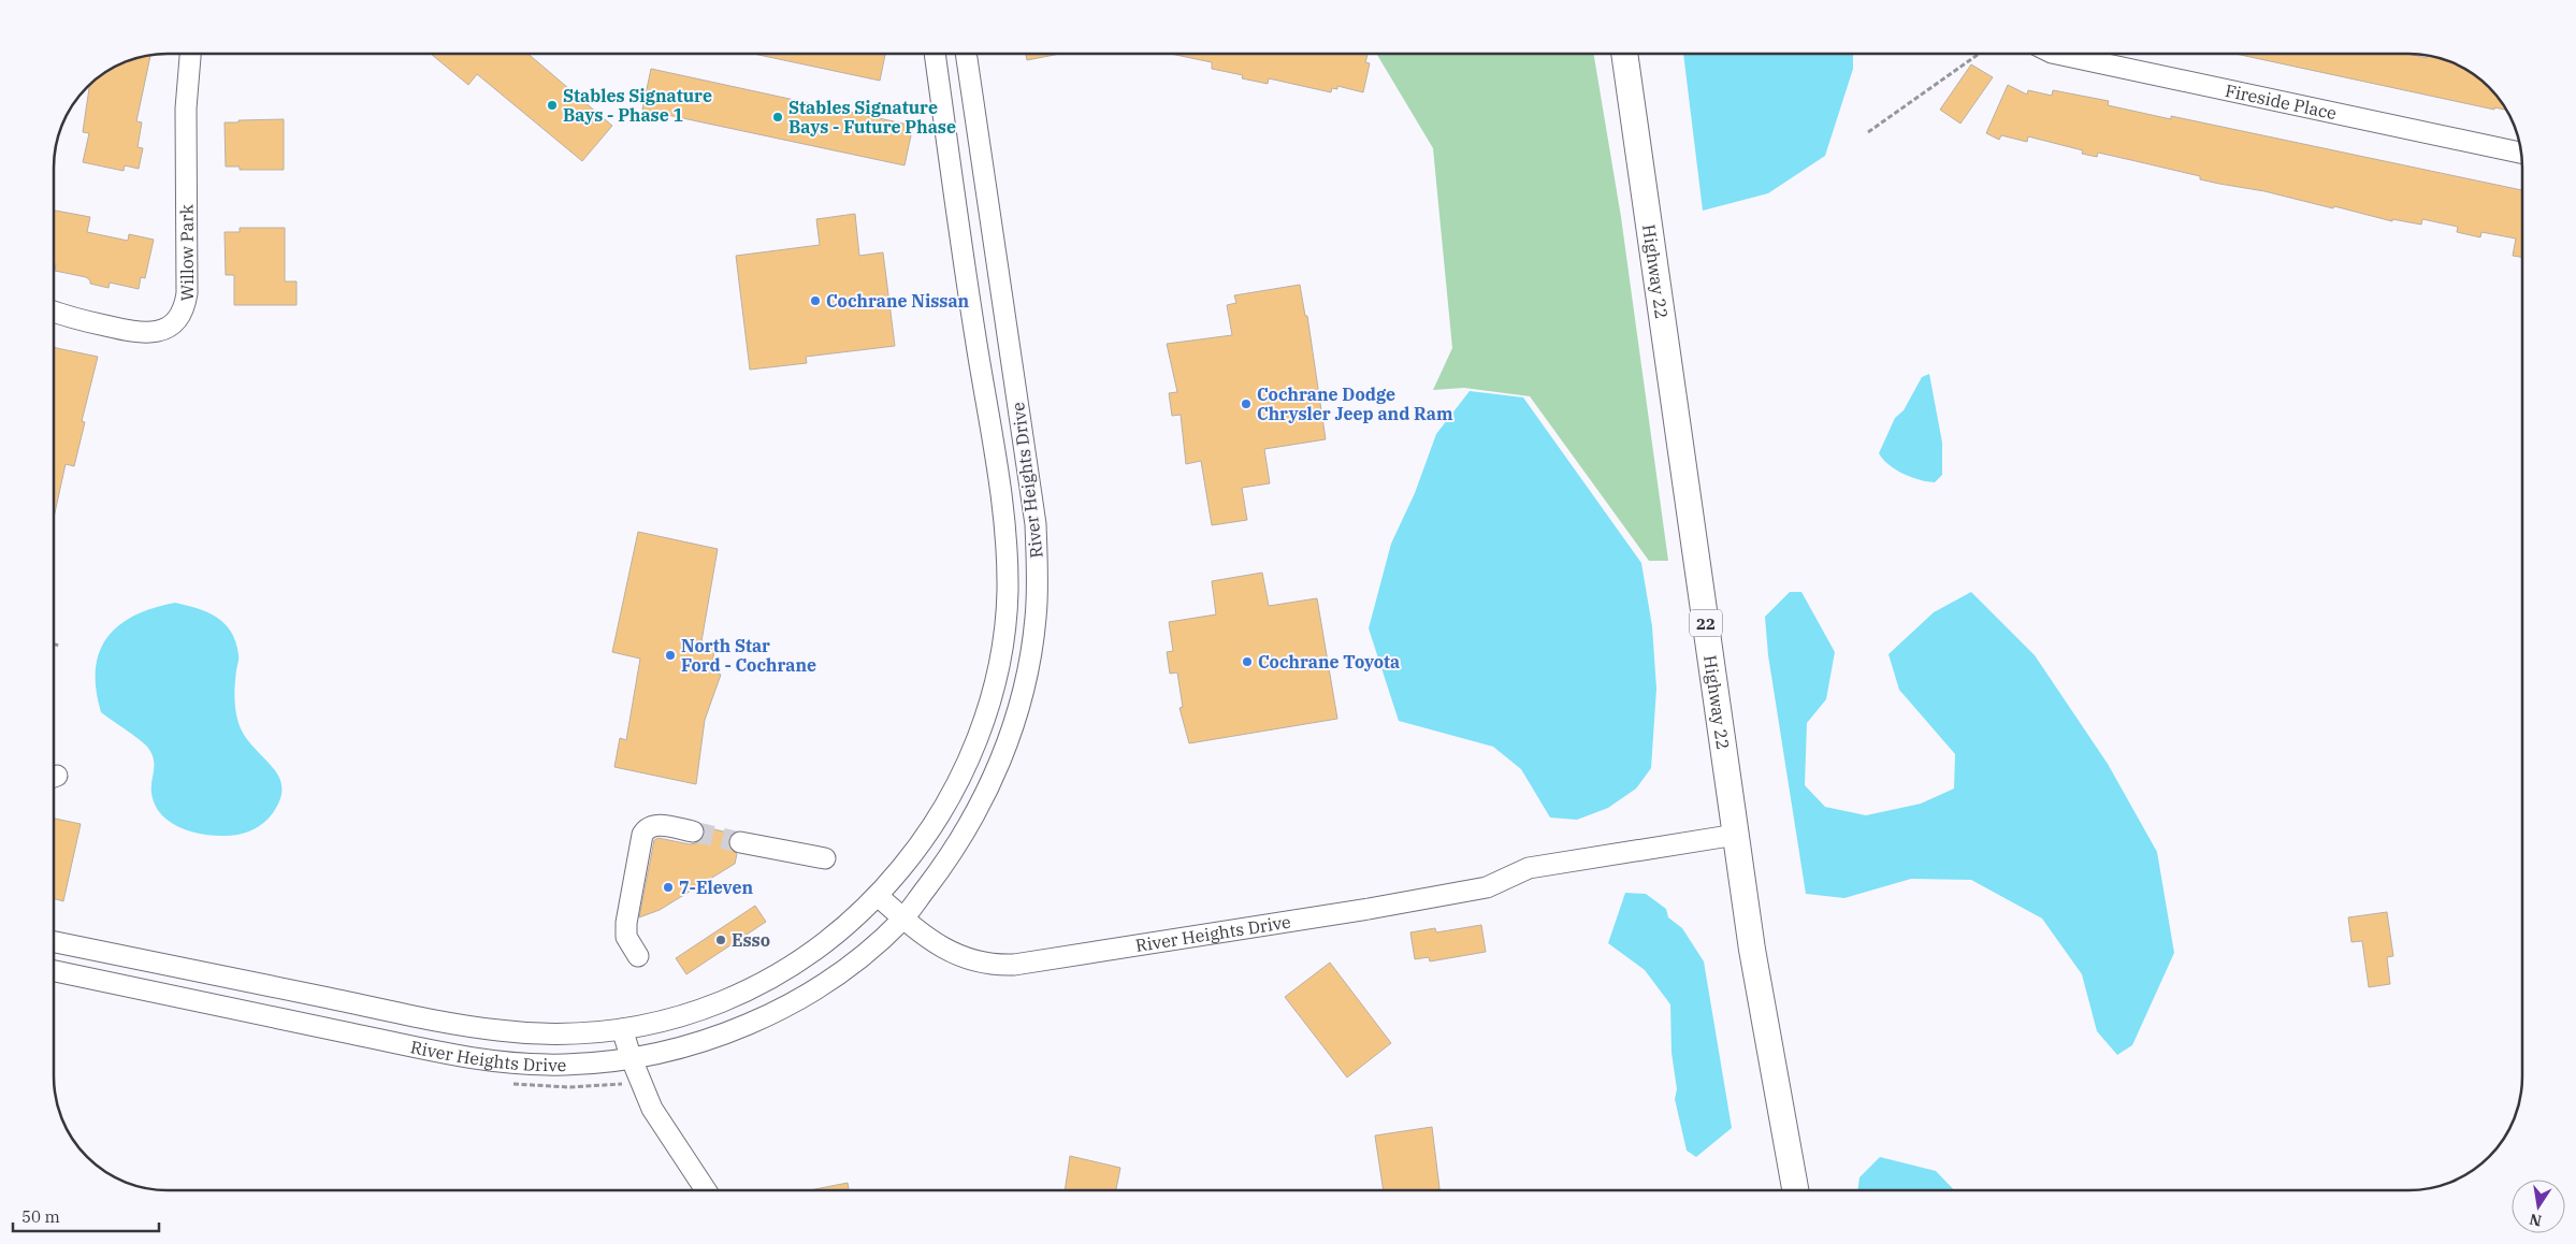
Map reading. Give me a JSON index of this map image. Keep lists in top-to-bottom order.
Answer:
{
  "streets": {
    "main road": ["Highway 22", "22"],
    "street": ["Fireside Place", "Willow Park", "River Heights Drive"]
  },
  "crossings": [
    ["Highway 22", "River Heights Drive"]
  ],
  "places": [
    "Stables Signature Bays - Phase 1",
    "Stables Signature Bays - Future Phase",
    "Cochrane Nissan",
    "Cochrane Dodge Chrysler Jeep and Ram",
    "North Star Ford - Cochrane",
    "Cochrane Toyota",
    "7-Eleven",
    "Esso"
  ],
  "scale_bar": "50 m",
  "north": "bottom"
}
